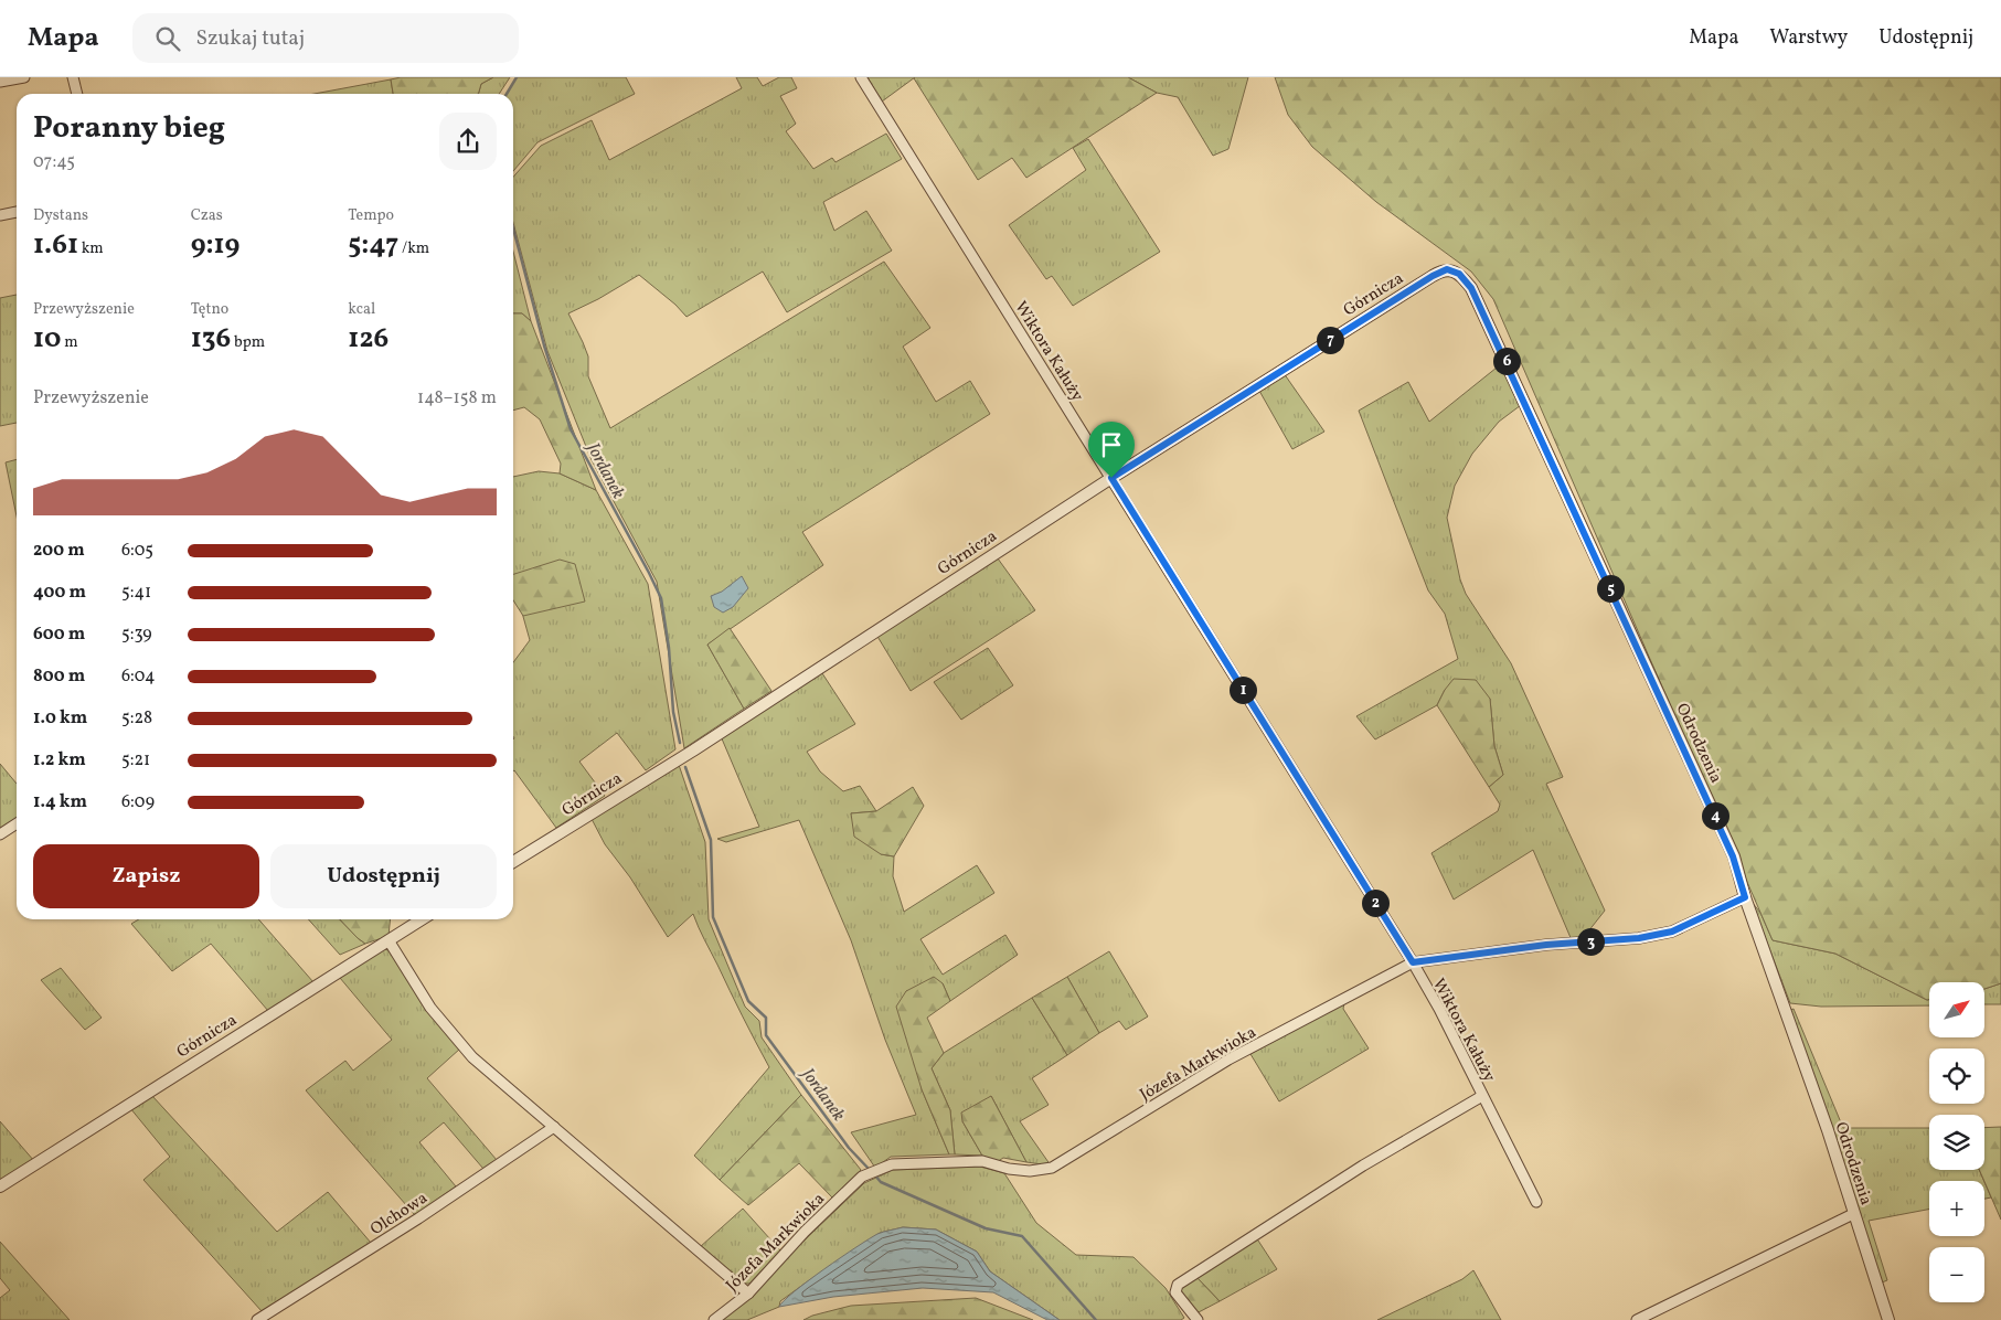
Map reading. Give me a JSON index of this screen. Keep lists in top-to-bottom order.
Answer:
{
  "streets": {
    "street": [
      "Górnicza",
      "Wiktora Kałuży",
      "Odrodzenia",
      "Józefa Markwioka",
      "Olchowa"
    ]
  },
  "crossings": [
    ["Górnicza", "Wiktora Kałuży"],
    ["Górnicza", "Odrodzenia"],
    ["Wiktora Kałuży", "Józefa Markwioka"],
    ["Odrodzenia", "Józefa Markwioka"]
  ],
  "water": ["Jordanek"],
  "north": "top right",
  "page": {
    "header": "Mapa",
    "search": "Szukaj tutaj",
    "nav": ["Mapa", "Warstwy", "Udostępnij"],
    "heading": ["Poranny bieg", "07:45"],
    "stats": [
      ["Dystans", "1.61 km"],
      ["Czas", "9:19"],
      ["Tempo", "5:47 /km"],
      ["Przewyższenie", "10 m"],
      ["Tętno", "136 bpm"],
      ["kcal", "126"]
    ],
    "pins": [
      "7",
      "6",
      "5",
      "1",
      "4",
      "2",
      "3"
    ],
    "chart": ["Przewyższenie", "148–158 m"],
    "list": [
      {
        "name": "200 m",
        "note": "6:05"
      },
      {
        "name": "400 m",
        "note": "5:41"
      },
      {
        "name": "600 m",
        "note": "5:39"
      },
      {
        "name": "800 m",
        "note": "6:04"
      },
      {
        "name": "1.0 km",
        "note": "5:28"
      },
      {
        "name": "1.2 km",
        "note": "5:21"
      },
      {
        "name": "1.4 km",
        "note": "6:09"
      }
    ],
    "buttons": ["Zapisz", "Udostępnij"],
    "map_buttons": ["+", "−"]
  }
}
